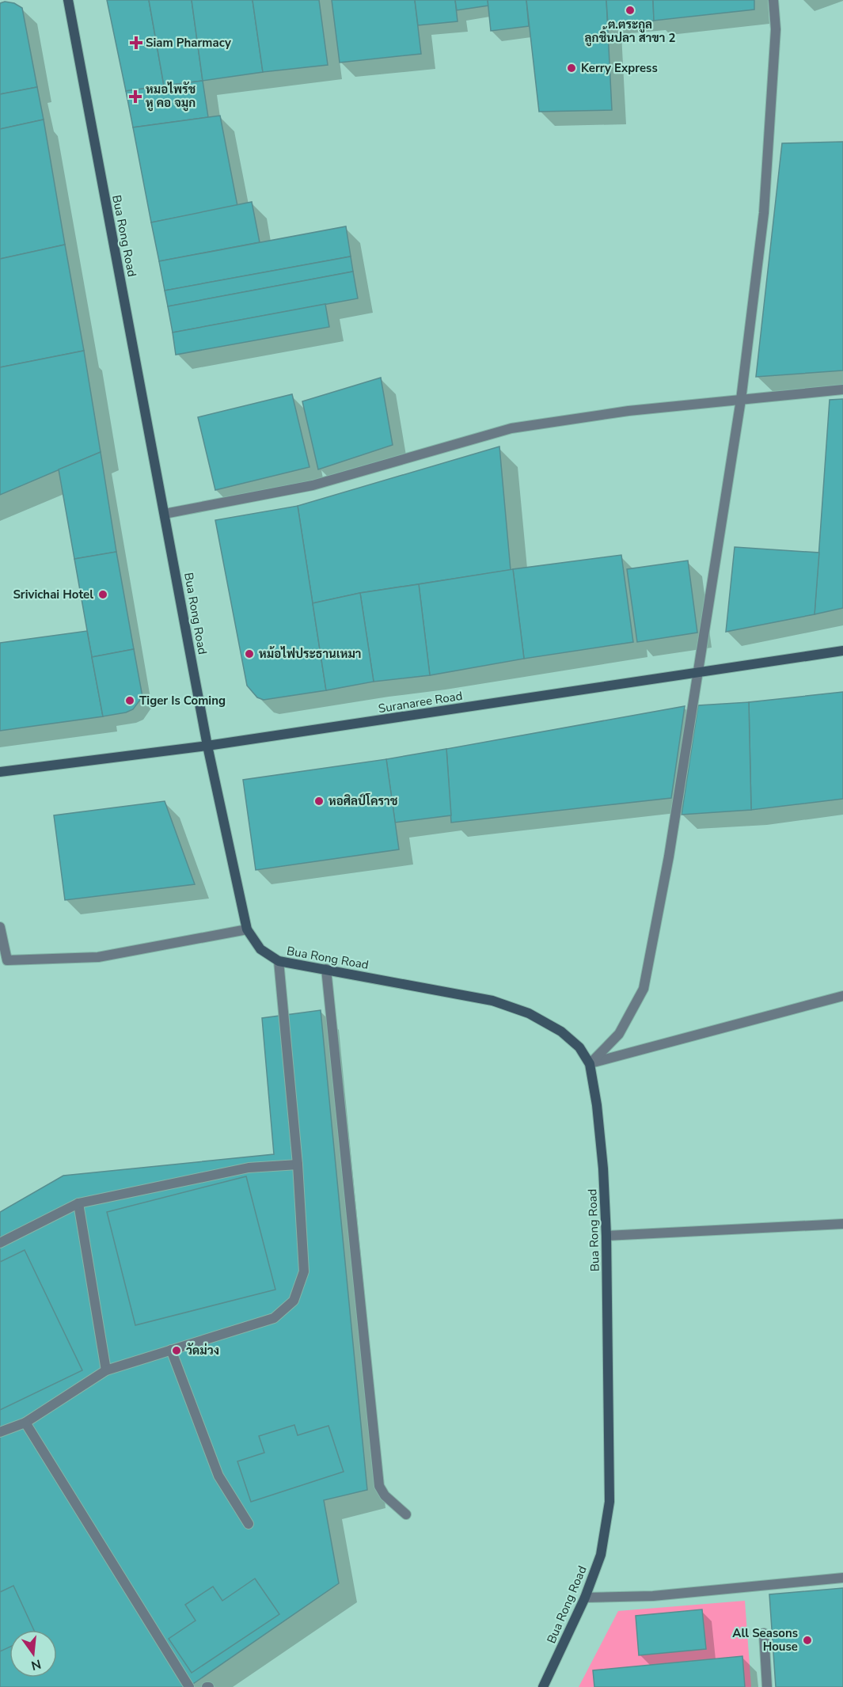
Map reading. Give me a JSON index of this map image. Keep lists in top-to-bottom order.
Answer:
{
  "streets": {
    "street": ["Bua Rong Road", "Suranaree Road"]
  },
  "crossings": [
    ["Bua Rong Road", "Suranaree Road"]
  ],
  "places": {
    "other": [
      "ต.ตระกูล ลูกชิ้นปลา สาขา 2",
      "Kerry Express",
      "Srivichai Hotel",
      "หม้อไฟประธานเหมา",
      "Tiger Is Coming",
      "หอศิลป์โคราช",
      "วัดม่วง",
      "All Seasons House"
    ],
    "health": ["Siam Pharmacy", "หมอไพรัช หู คอ จมูก"]
  },
  "north": "bottom"
}
